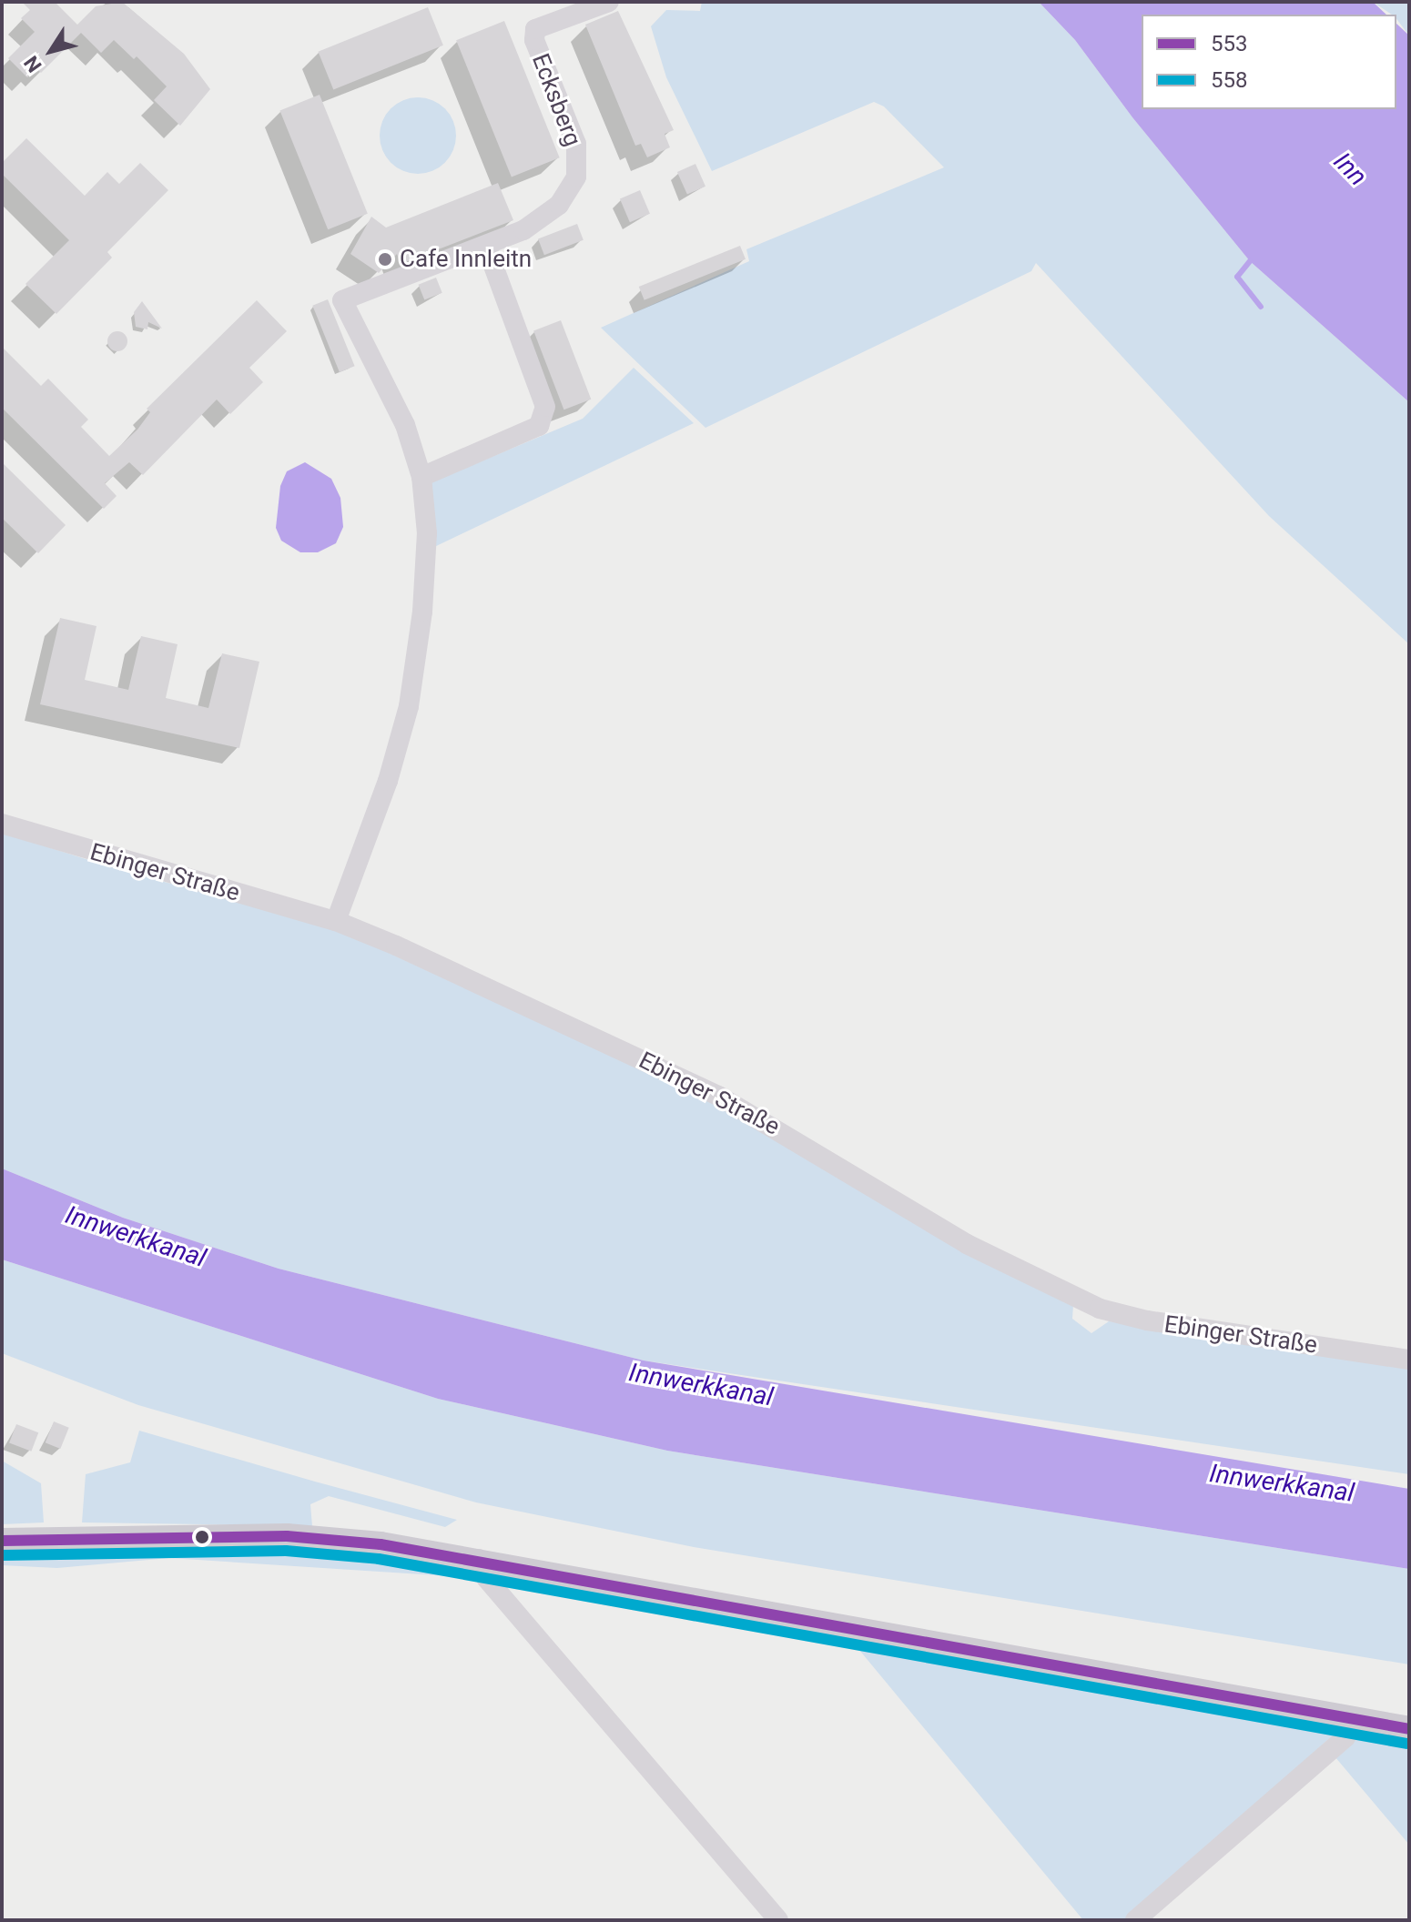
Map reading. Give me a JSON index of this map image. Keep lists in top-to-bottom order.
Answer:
{
  "streets": {
    "street": ["Ecksberg", "Ebinger Straße"]
  },
  "water": ["Inn", "Innwerkkanal"],
  "places": ["Cafe Innleitn"],
  "lines": ["transit line 553", "transit line 558"],
  "legend": ["553", "558"],
  "north": "bottom left"
}
